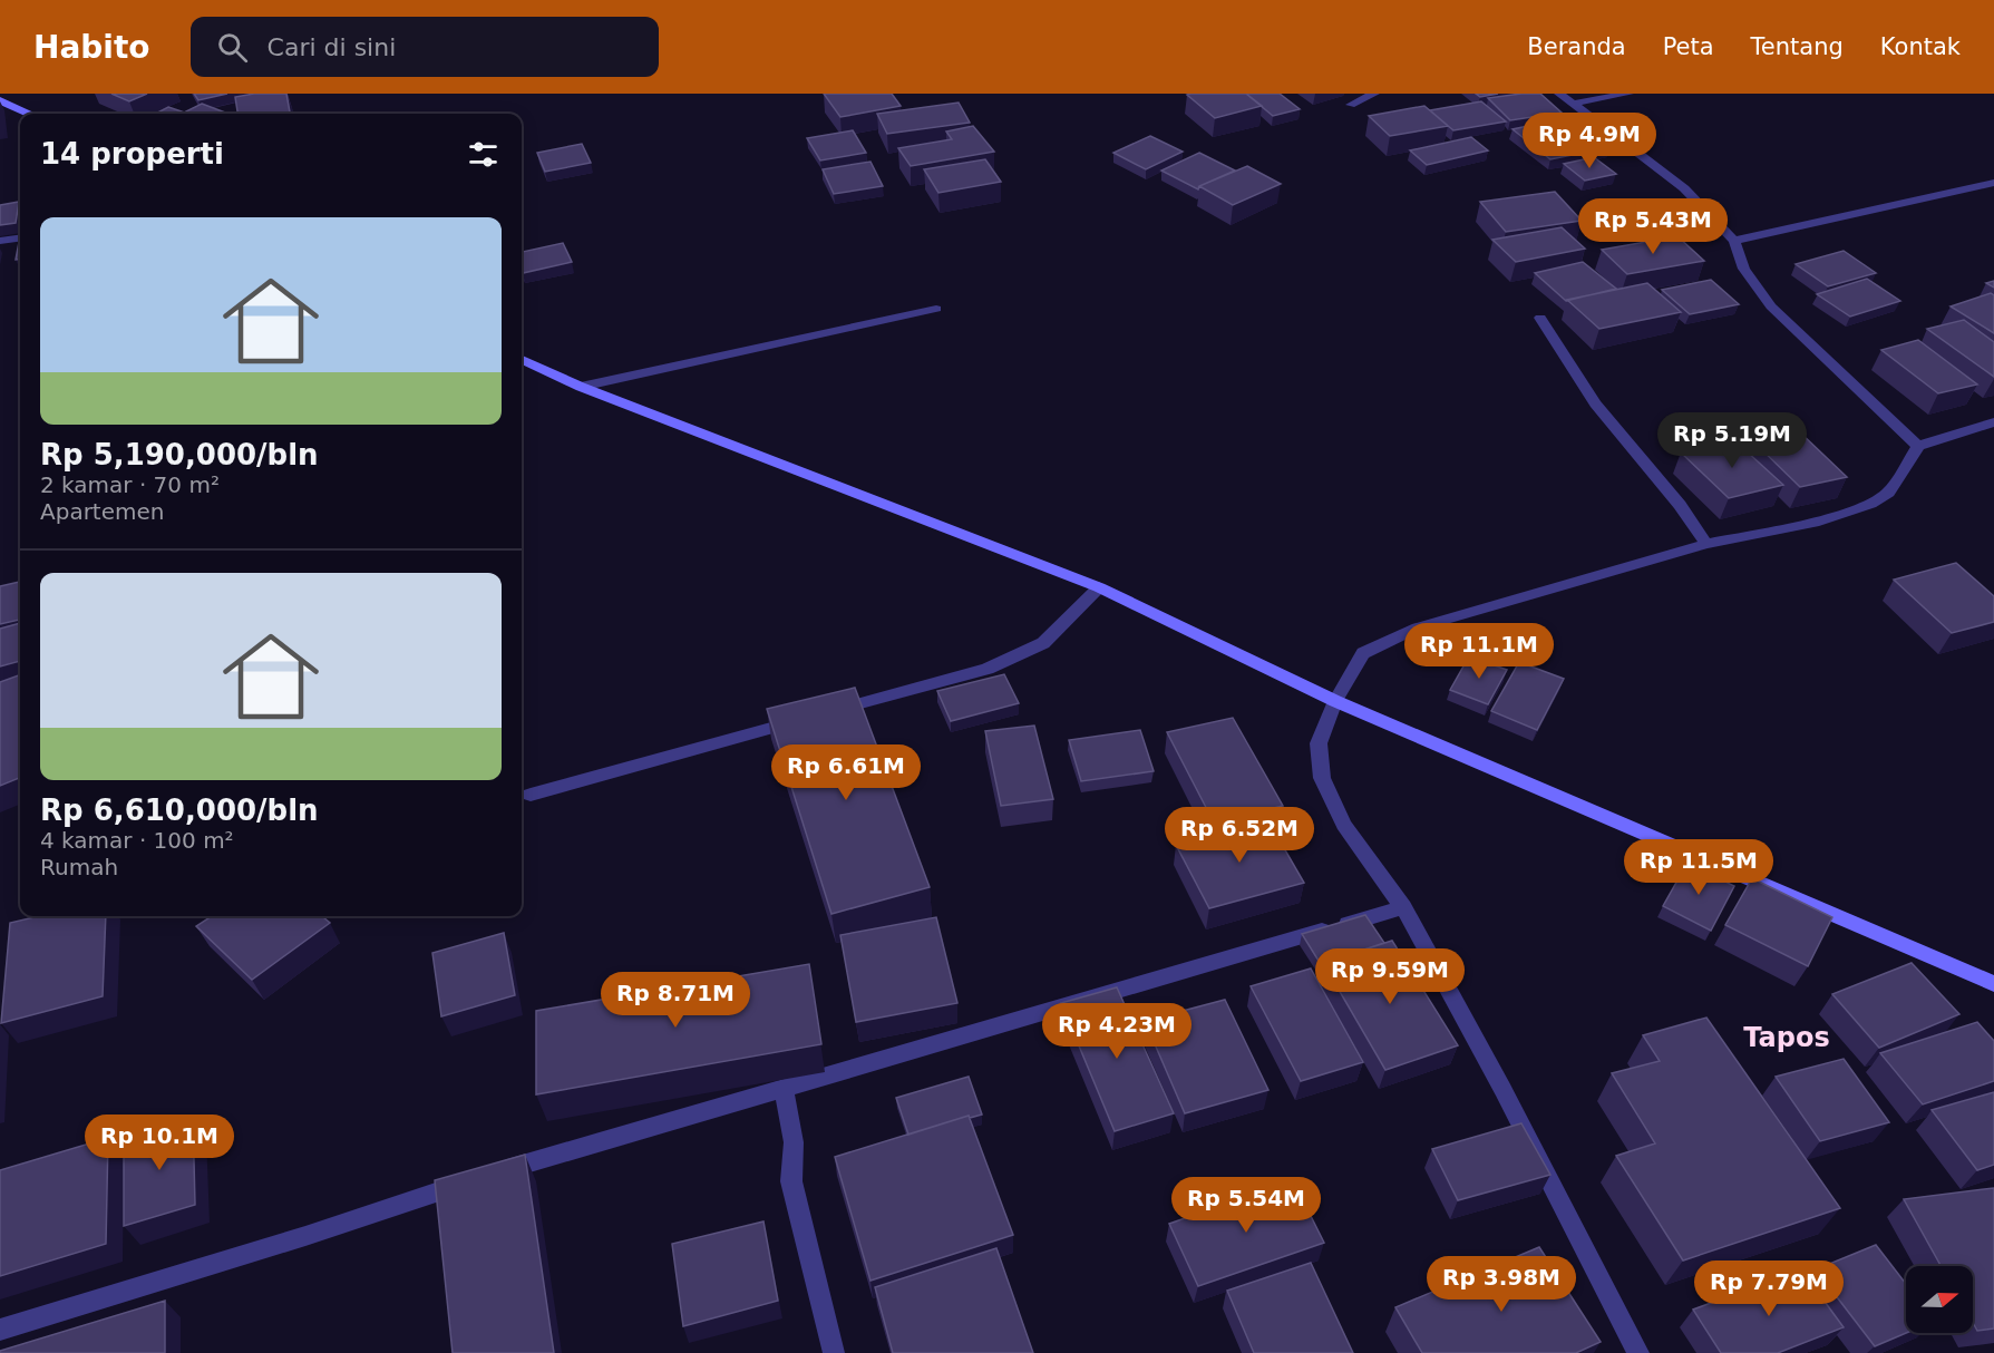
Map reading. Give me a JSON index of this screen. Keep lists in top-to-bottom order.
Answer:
{
  "districts": ["Tapos"],
  "north": "right",
  "page": {
    "header": "Habito",
    "search": "Cari di sini",
    "nav": [
      "Beranda",
      "Peta",
      "Tentang",
      "Kontak"
    ],
    "price": [
      "Rp 4.9M",
      "Rp 5.43M",
      "Rp 5.19M",
      "Rp 11.1M",
      "Rp 6.61M",
      "Rp 6.52M",
      "Rp 11.5M",
      "Rp 9.59M",
      "Rp 8.71M",
      "Rp 4.23M",
      "Rp 10.1M",
      "Rp 5.54M",
      "Rp 3.98M",
      "Rp 7.79M"
    ],
    "heading": "14 properti",
    "list": [
      {
        "name": "Rp 5,190,000/bln",
        "note": "2 kamar · 70 m² · Apartemen"
      },
      {
        "name": "Rp 6,610,000/bln",
        "note": "4 kamar · 100 m² · Rumah"
      }
    ]
  }
}
